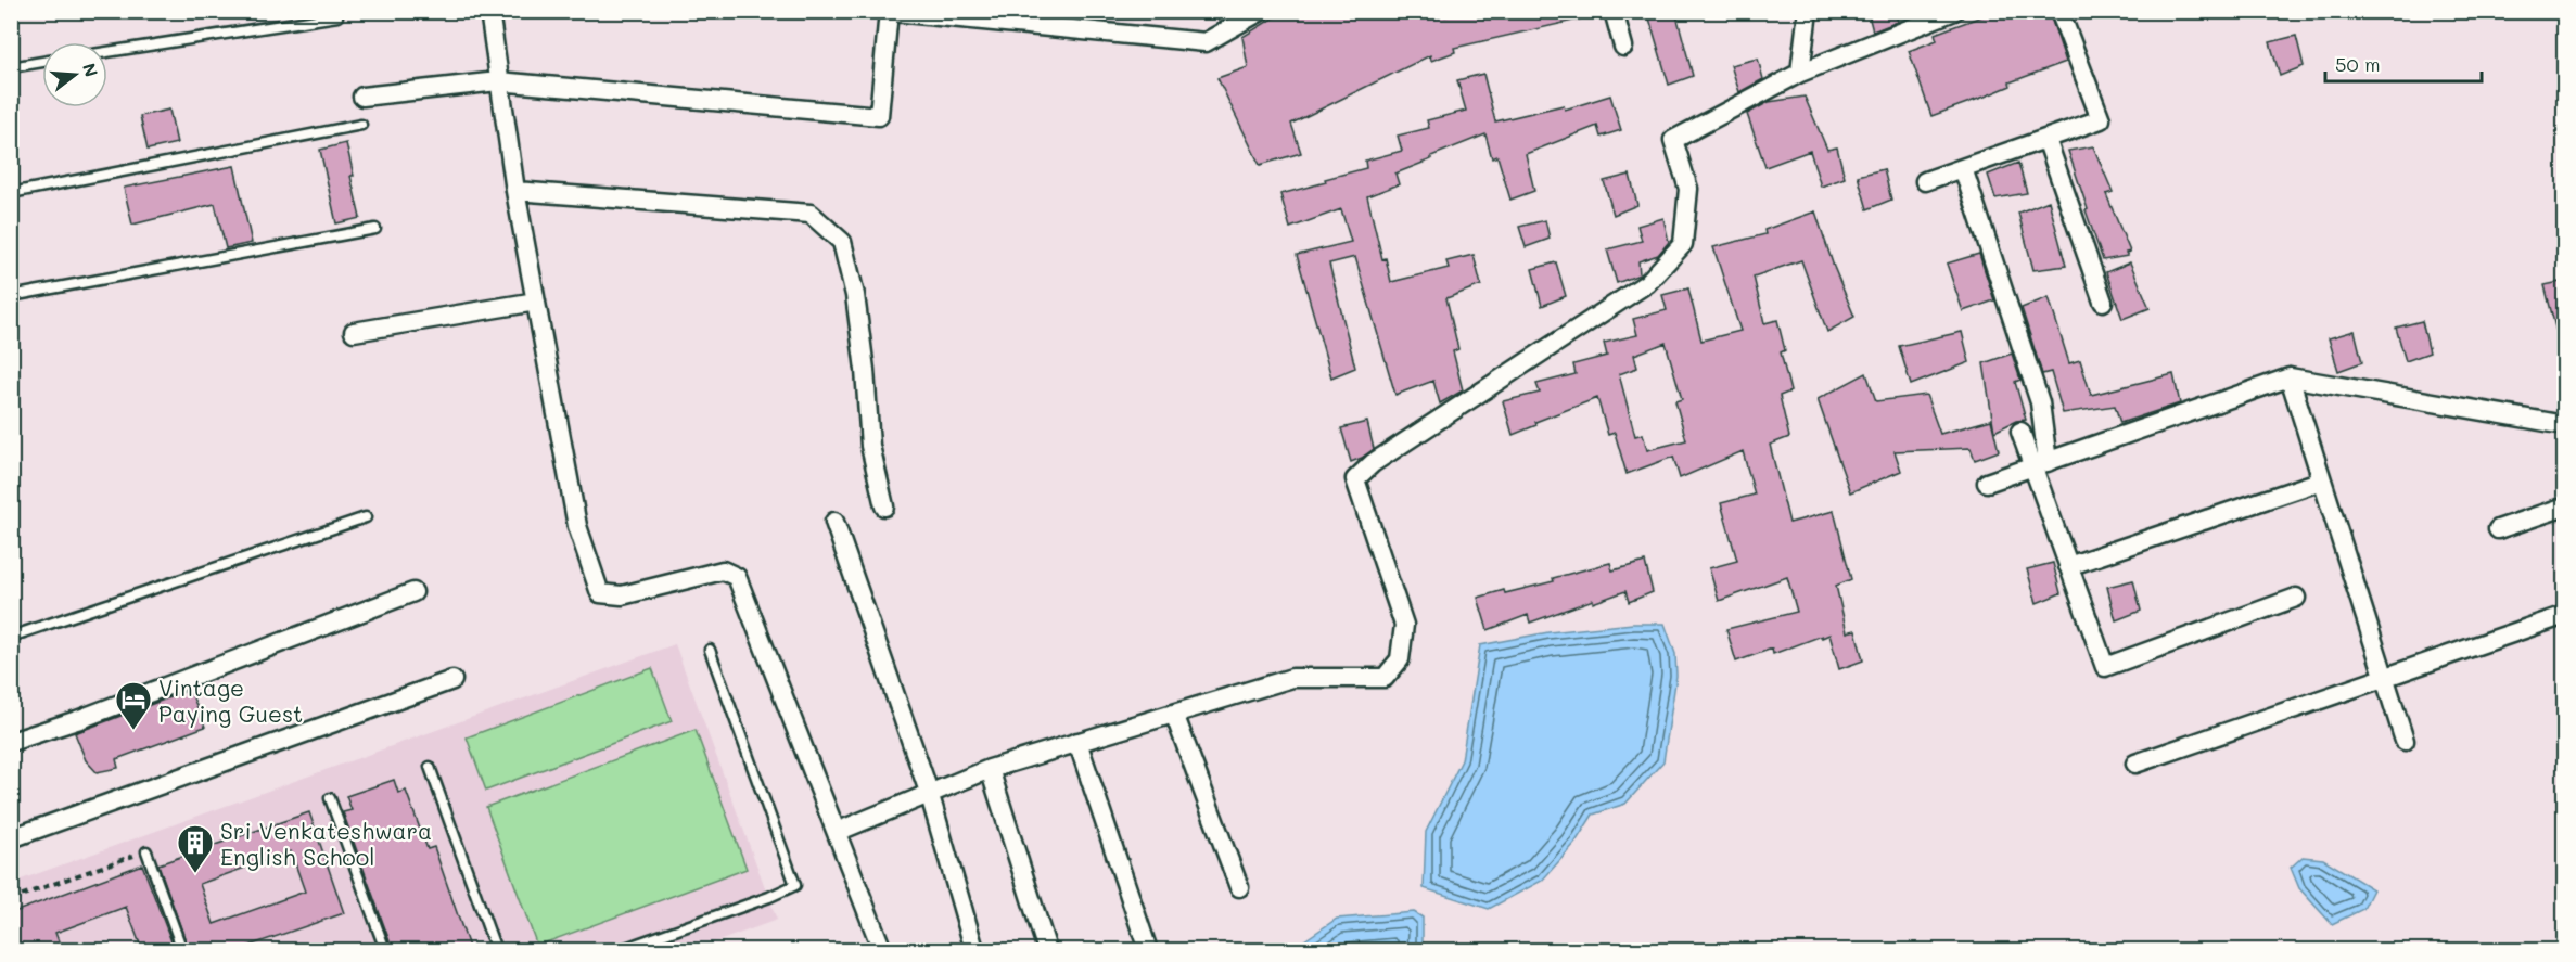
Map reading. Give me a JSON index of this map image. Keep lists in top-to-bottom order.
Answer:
{
  "places": {
    "hotel": ["Vintage Paying Guest"],
    "building": ["Sri Venkateshwara English School"]
  },
  "scale_bar": "50 m",
  "north": "right"
}
